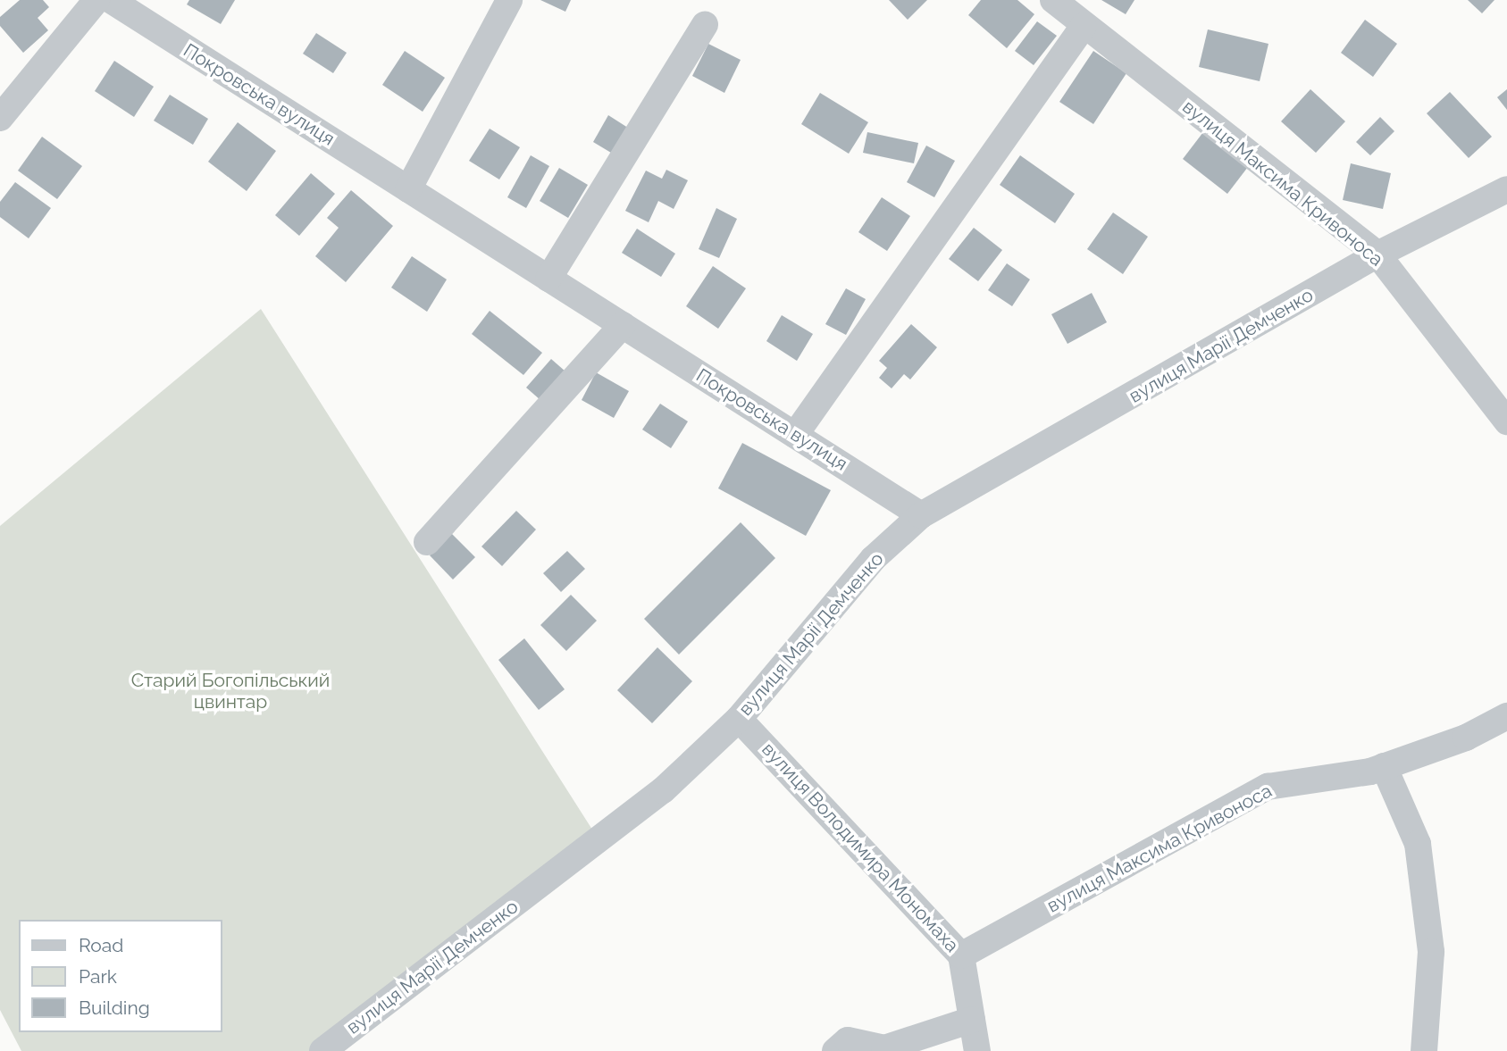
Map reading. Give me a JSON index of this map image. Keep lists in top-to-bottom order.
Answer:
{
  "streets": {
    "street": [
      "Покровська вулиця",
      "вулиця Максима Кривоноса",
      "вулиця Марії Демченко",
      "вулиця Володимира Мономаха"
    ]
  },
  "crossings": [
    ["Покровська вулиця", "вулиця Марії Демченко"],
    ["вулиця Максима Кривоноса", "вулиця Марії Демченко"],
    ["вулиця Максима Кривоноса", "вулиця Володимира Мономаха"],
    ["вулиця Марії Демченко", "вулиця Володимира Мономаха"]
  ],
  "parks": ["Старий Богопільський цвинтар"],
  "legend": ["Road", "Park", "Building"]
}
